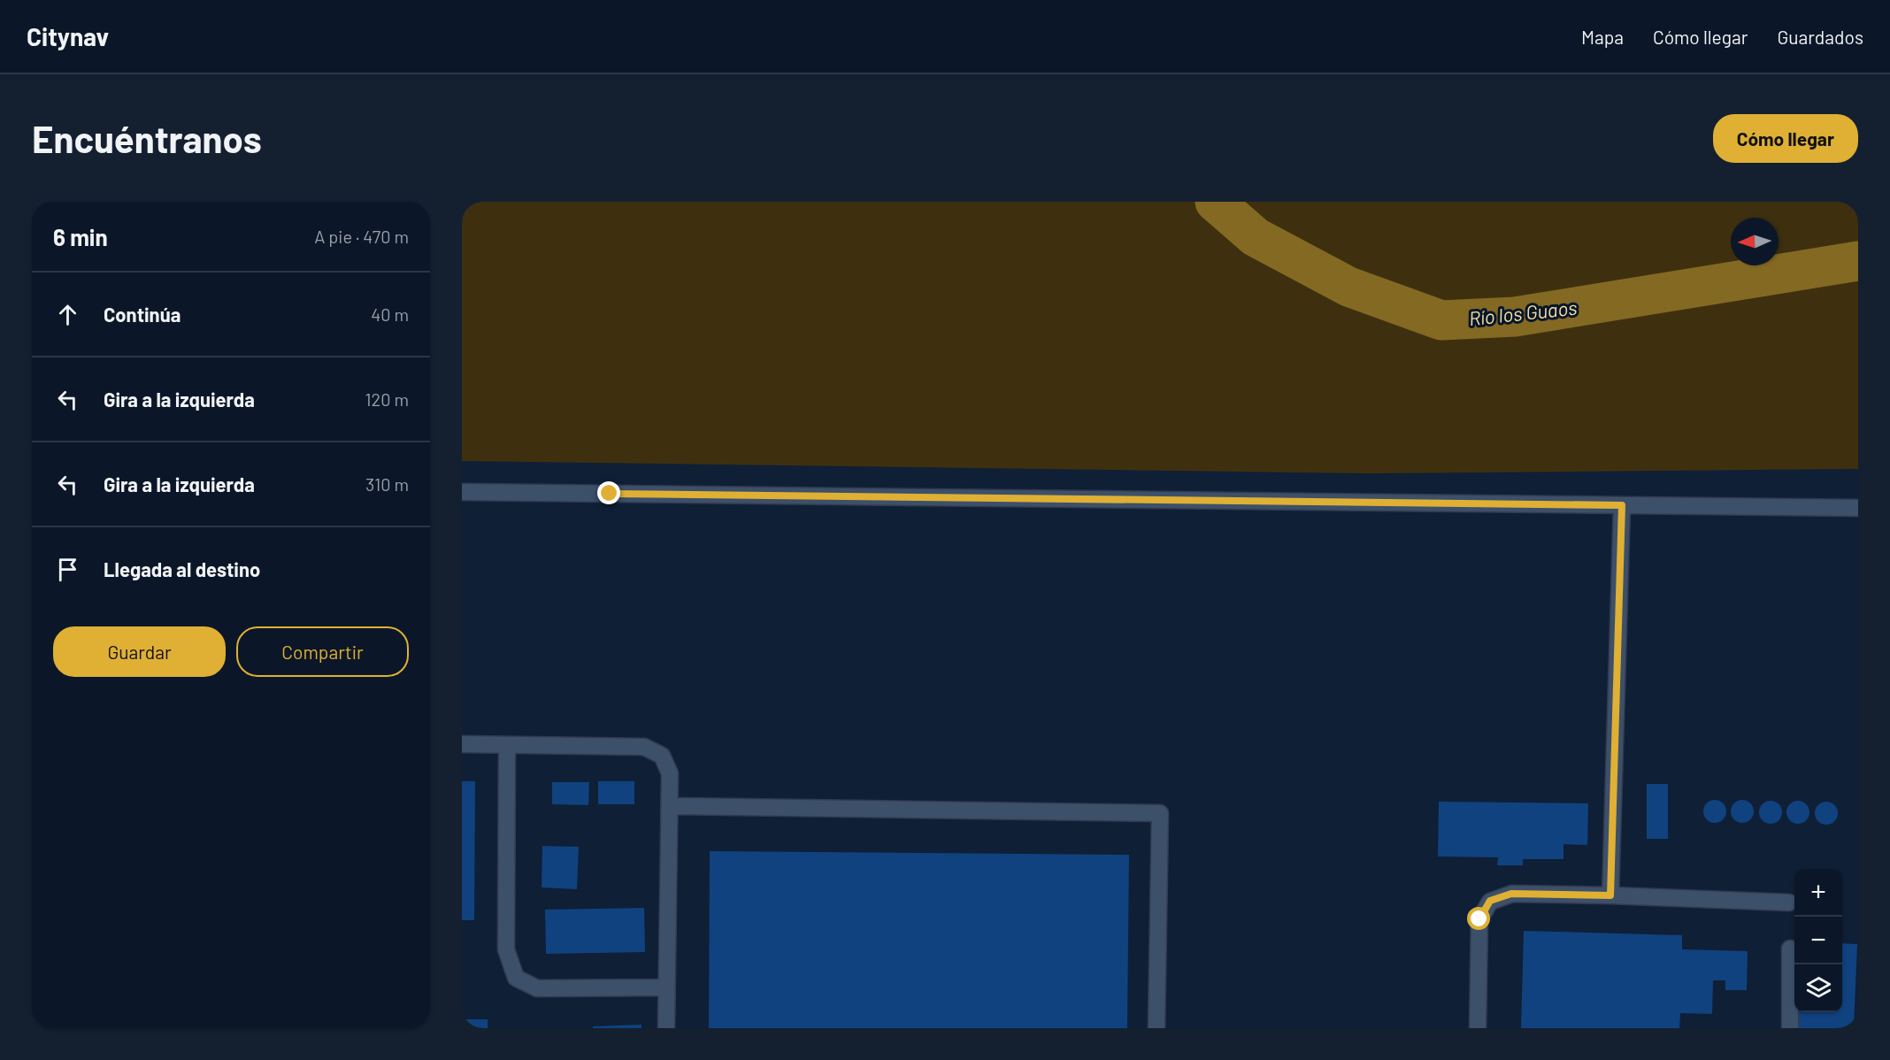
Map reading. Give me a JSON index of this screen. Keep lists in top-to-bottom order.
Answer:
{
  "water": ["Río los Guaos"],
  "north": "left",
  "page": {
    "header": "Citynav",
    "nav": ["Mapa", "Cómo llegar", "Guardados"],
    "buttons": [
      "Cómo llegar",
      ["Guardar", "Compartir"]
    ],
    "title": "Encuéntranos",
    "heading": ["6 min", "A pie · 470 m"],
    "list": [
      ["Continúa", "40 m"],
      ["Gira a la izquierda", "120 m"],
      ["Gira a la izquierda", "310 m"],
      "Llegada al destino"
    ],
    "map_buttons": ["+", "−"]
  }
}
